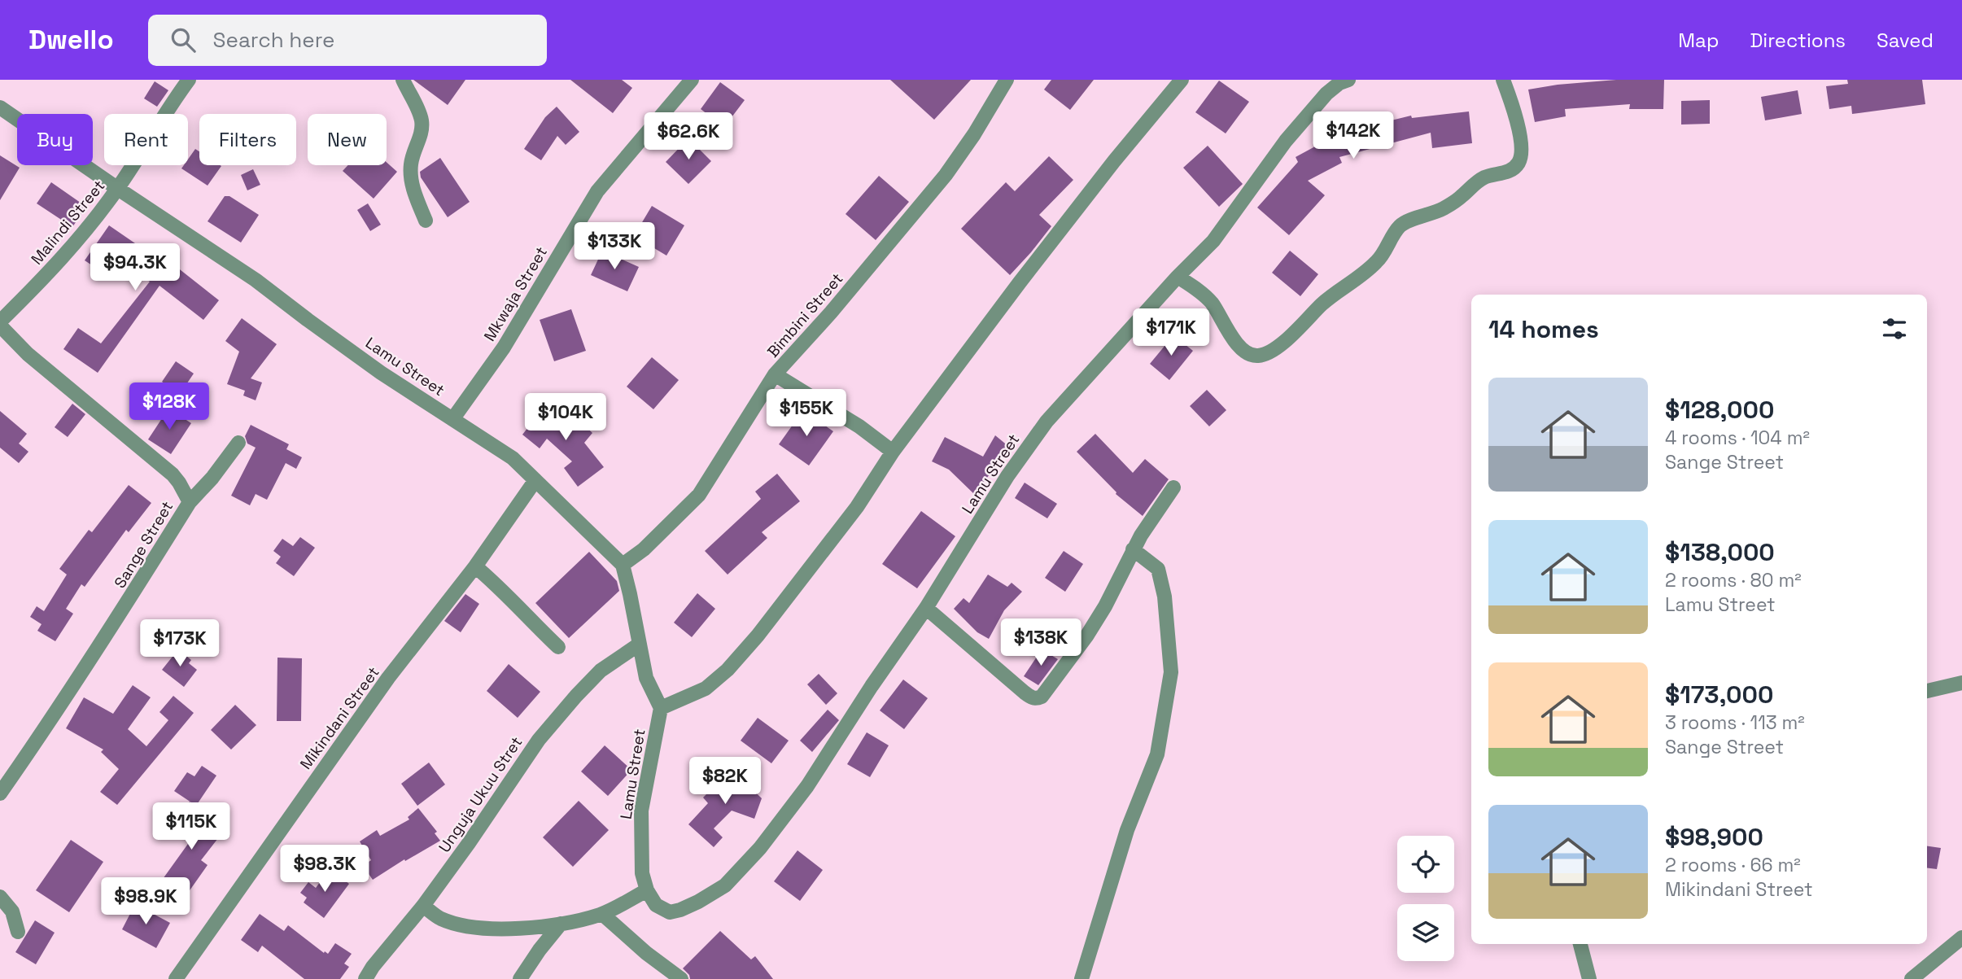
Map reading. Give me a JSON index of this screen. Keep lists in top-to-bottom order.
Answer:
{
  "streets": {
    "street": [
      "Malindi Street",
      "Mkwaja Street",
      "Bimbini Street",
      "Lamu Street",
      "Sange Street",
      "Mikindani Street",
      "Unguja Ukuu Stret"
    ]
  },
  "crossings": [
    ["Malindi Street", "Lamu Street"],
    ["Malindi Street", "Sange Street"],
    ["Mkwaja Street", "Lamu Street"],
    ["Bimbini Street", "Lamu Street"],
    ["Lamu Street", "Mikindani Street"]
  ],
  "page": {
    "header": "Dwello",
    "search": "Search here",
    "nav": ["Map", "Directions", "Saved"],
    "price": [
      "$142K",
      "$62.6K",
      "$133K",
      "$94.3K",
      "$171K",
      "$128K",
      "$155K",
      "$104K",
      "$138K",
      "$173K",
      "$82K",
      "$115K",
      "$98.3K",
      "$98.9K"
    ],
    "chip": [
      "Buy",
      "Rent",
      "Filters",
      "New"
    ],
    "heading": "14 homes",
    "list": [
      {
        "name": "$128,000",
        "note": "4 rooms · 104 m² · Sange Street"
      },
      {
        "name": "$138,000",
        "note": "2 rooms · 80 m² · Lamu Street"
      },
      {
        "name": "$173,000",
        "note": "3 rooms · 113 m² · Sange Street"
      },
      {
        "name": "$98,900",
        "note": "2 rooms · 66 m² · Mikindani Street"
      }
    ]
  }
}
